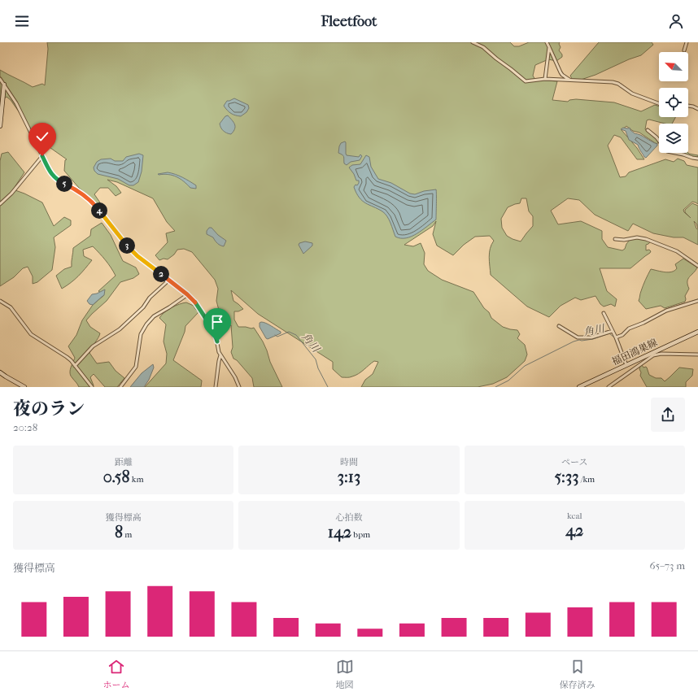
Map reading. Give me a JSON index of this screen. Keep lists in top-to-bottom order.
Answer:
{
  "streets": {
    "main road": ["福田鴻巣線"]
  },
  "water": ["角川"],
  "north": "top left",
  "page": {
    "header": "Fleetfoot",
    "pins": [
      "5",
      "4",
      "3",
      "2"
    ],
    "heading": ["夜のラン", "20:28"],
    "stats": [
      ["距離", "0.58 km"],
      ["時間", "3:13"],
      ["ペース", "5:33 /km"],
      ["獲得標高", "8 m"],
      ["心拍数", "142 bpm"],
      ["kcal", "42"]
    ],
    "chart": ["獲得標高", "65–73 m"],
    "tabs": ["ホーム", "地図", "保存済み"]
  }
}
